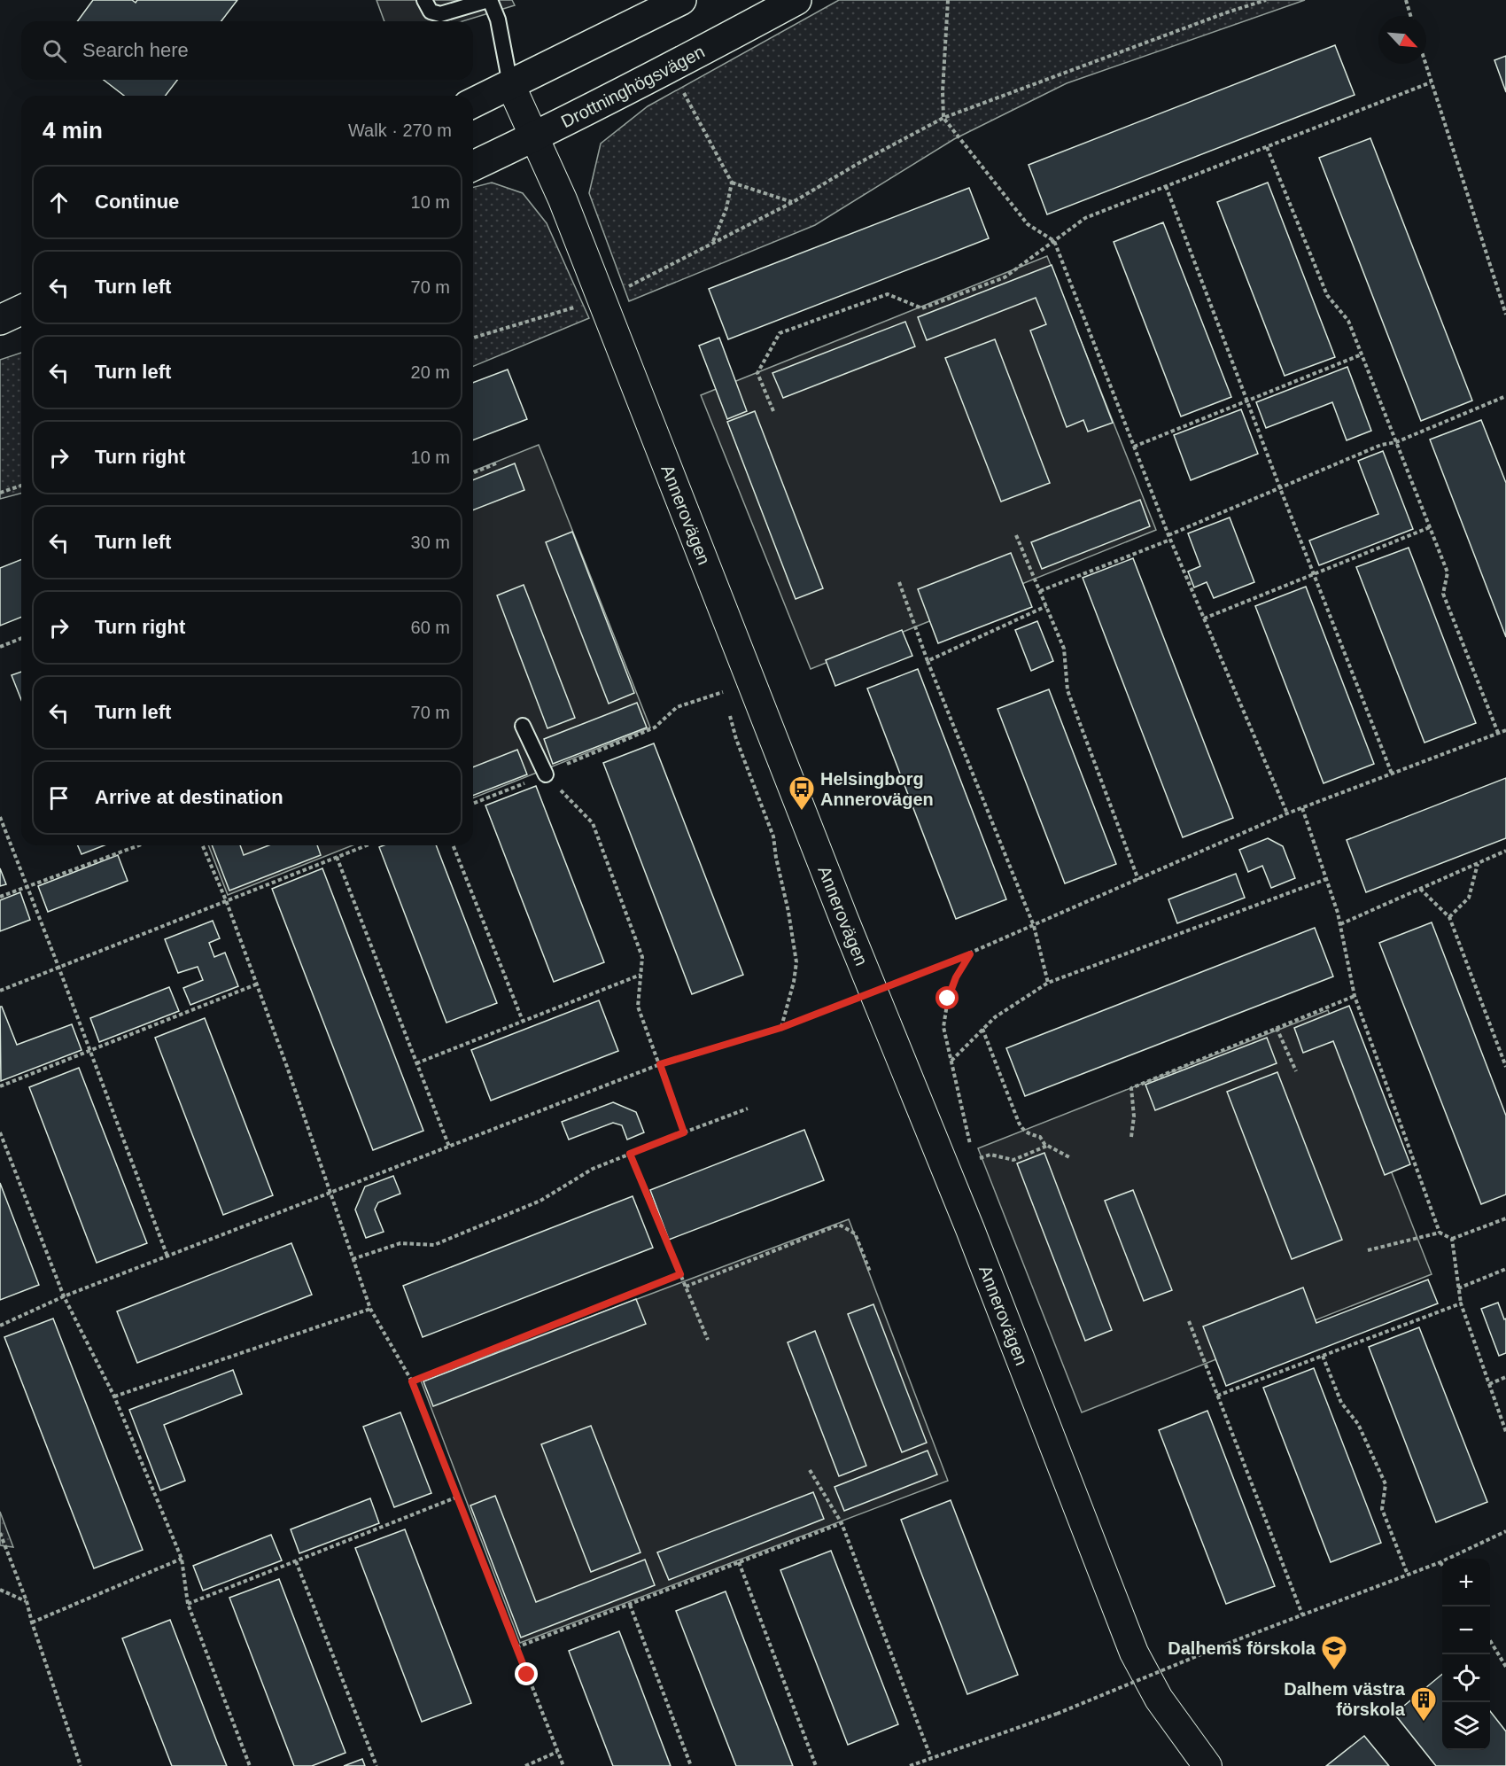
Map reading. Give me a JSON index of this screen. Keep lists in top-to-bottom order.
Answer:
{
  "streets": {
    "street": ["Drottninghögsvägen", "Annerovägen"]
  },
  "crossings": [
    ["Drottninghögsvägen", "Annerovägen"]
  ],
  "places": {
    "bus stop": ["Helsingborg Annerovägen"],
    "school or university": ["Dalhems förskola"],
    "building": ["Dalhem västra förskola"]
  },
  "north": "bottom right",
  "page": {
    "search": "Search here",
    "heading": ["4 min", "Walk · 270 m"],
    "list": [
      ["Continue", "10 m"],
      ["Turn left", "70 m"],
      ["Turn left", "20 m"],
      ["Turn right", "10 m"],
      ["Turn left", "30 m"],
      ["Turn right", "60 m"],
      ["Turn left", "70 m"],
      "Arrive at destination"
    ],
    "map_buttons": ["+", "−"]
  }
}
